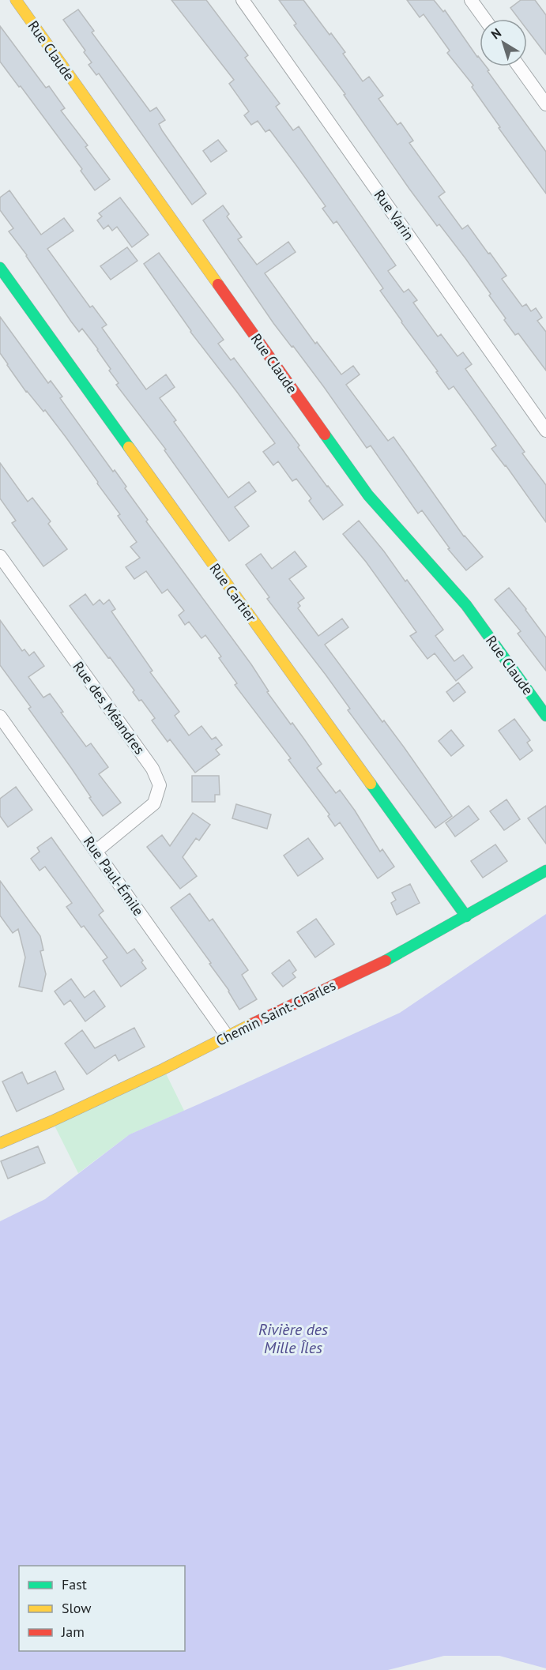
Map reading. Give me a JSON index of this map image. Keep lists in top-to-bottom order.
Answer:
{
  "streets": {
    "street": [
      "Rue Claude",
      "Rue Varin",
      "Rue Cartier",
      "Rue des Méandres",
      "Rue Paul-Émile",
      "Chemin Saint-Charles"
    ]
  },
  "crossings": [
    ["Rue Cartier", "Chemin Saint-Charles"],
    ["Rue des Méandres", "Rue Paul-Émile"],
    ["Rue Paul-Émile", "Chemin Saint-Charles"]
  ],
  "water": ["Rivière des Mille Îles"],
  "legend": ["Fast", "Slow", "Jam"],
  "north": "top left"
}
